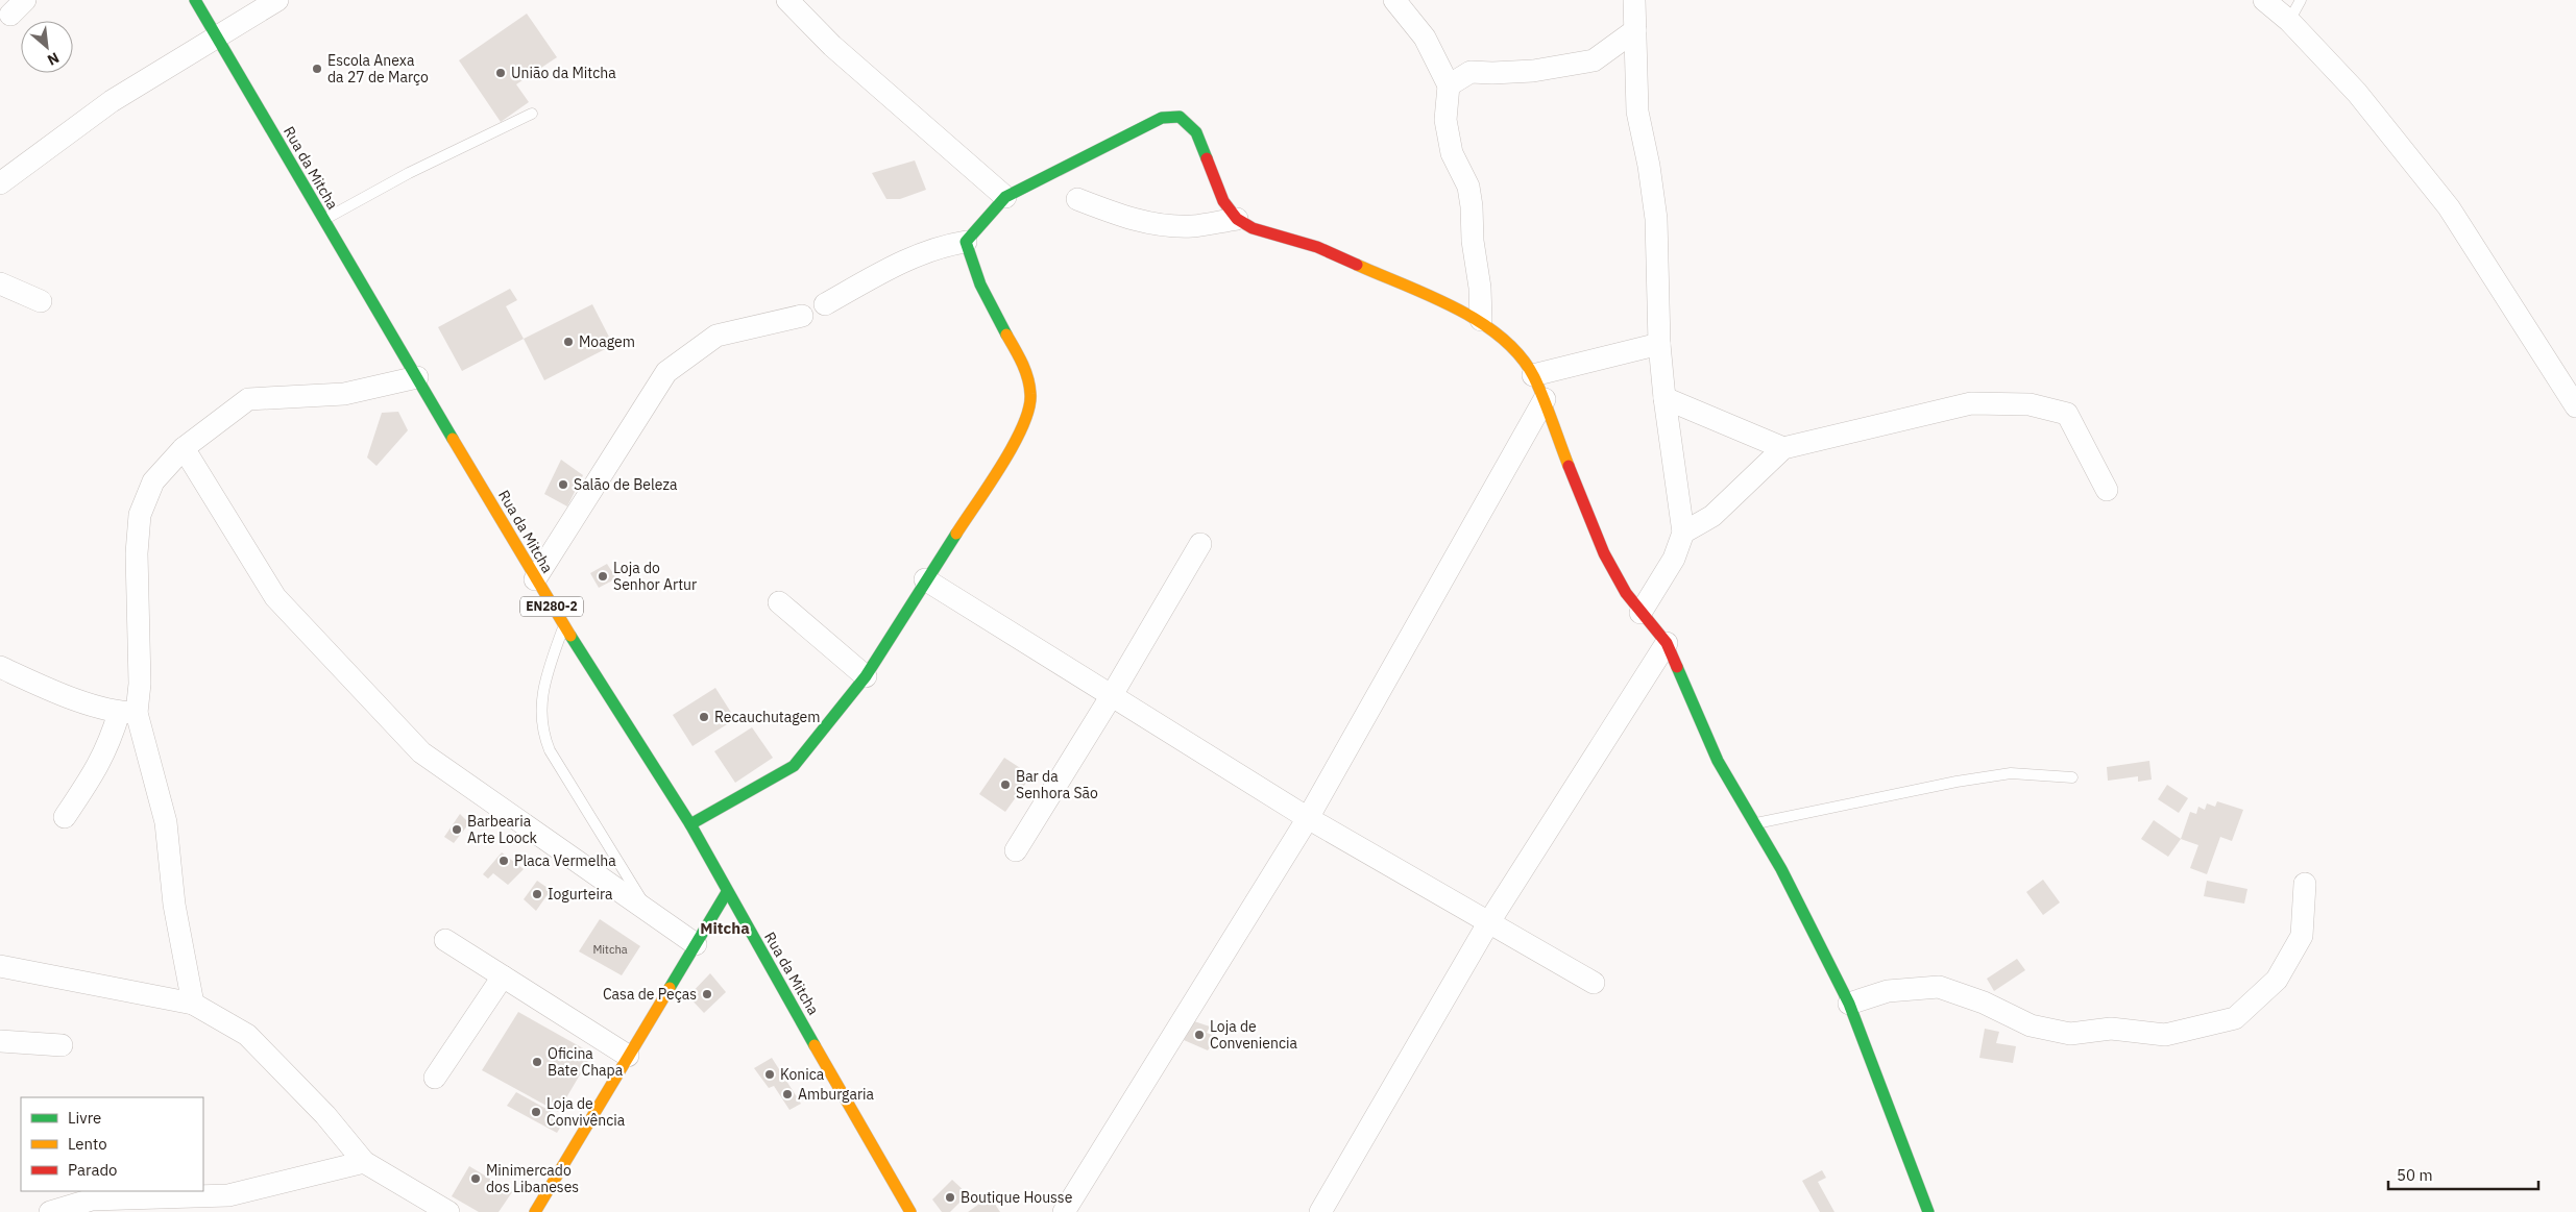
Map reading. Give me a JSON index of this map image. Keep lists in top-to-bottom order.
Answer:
{
  "streets": {
    "street": ["Rua da Mitcha", "EN280-2"]
  },
  "districts": ["Mitcha"],
  "places": [
    "Escola Anexa da 27 de Março",
    "União da Mitcha",
    "Moagem",
    "Salão de Beleza",
    "Loja do Senhor Artur",
    "Recauchutagem",
    "Bar da Senhora São",
    "Barbearia Arte Loock",
    "Placa Vermelha",
    "Iogurteira",
    "Casa de Peças",
    "Loja de Conveniencia",
    "Oficina Bate Chapa",
    "Konica",
    "Amburgaria",
    "Loja de Convivência",
    "Minimercado dos Libaneses",
    "Boutique Housse"
  ],
  "house_numbers": ["Mitcha"],
  "legend": ["Livre", "Lento", "Parado"],
  "scale_bar": "50 m",
  "north": "bottom right"
}
